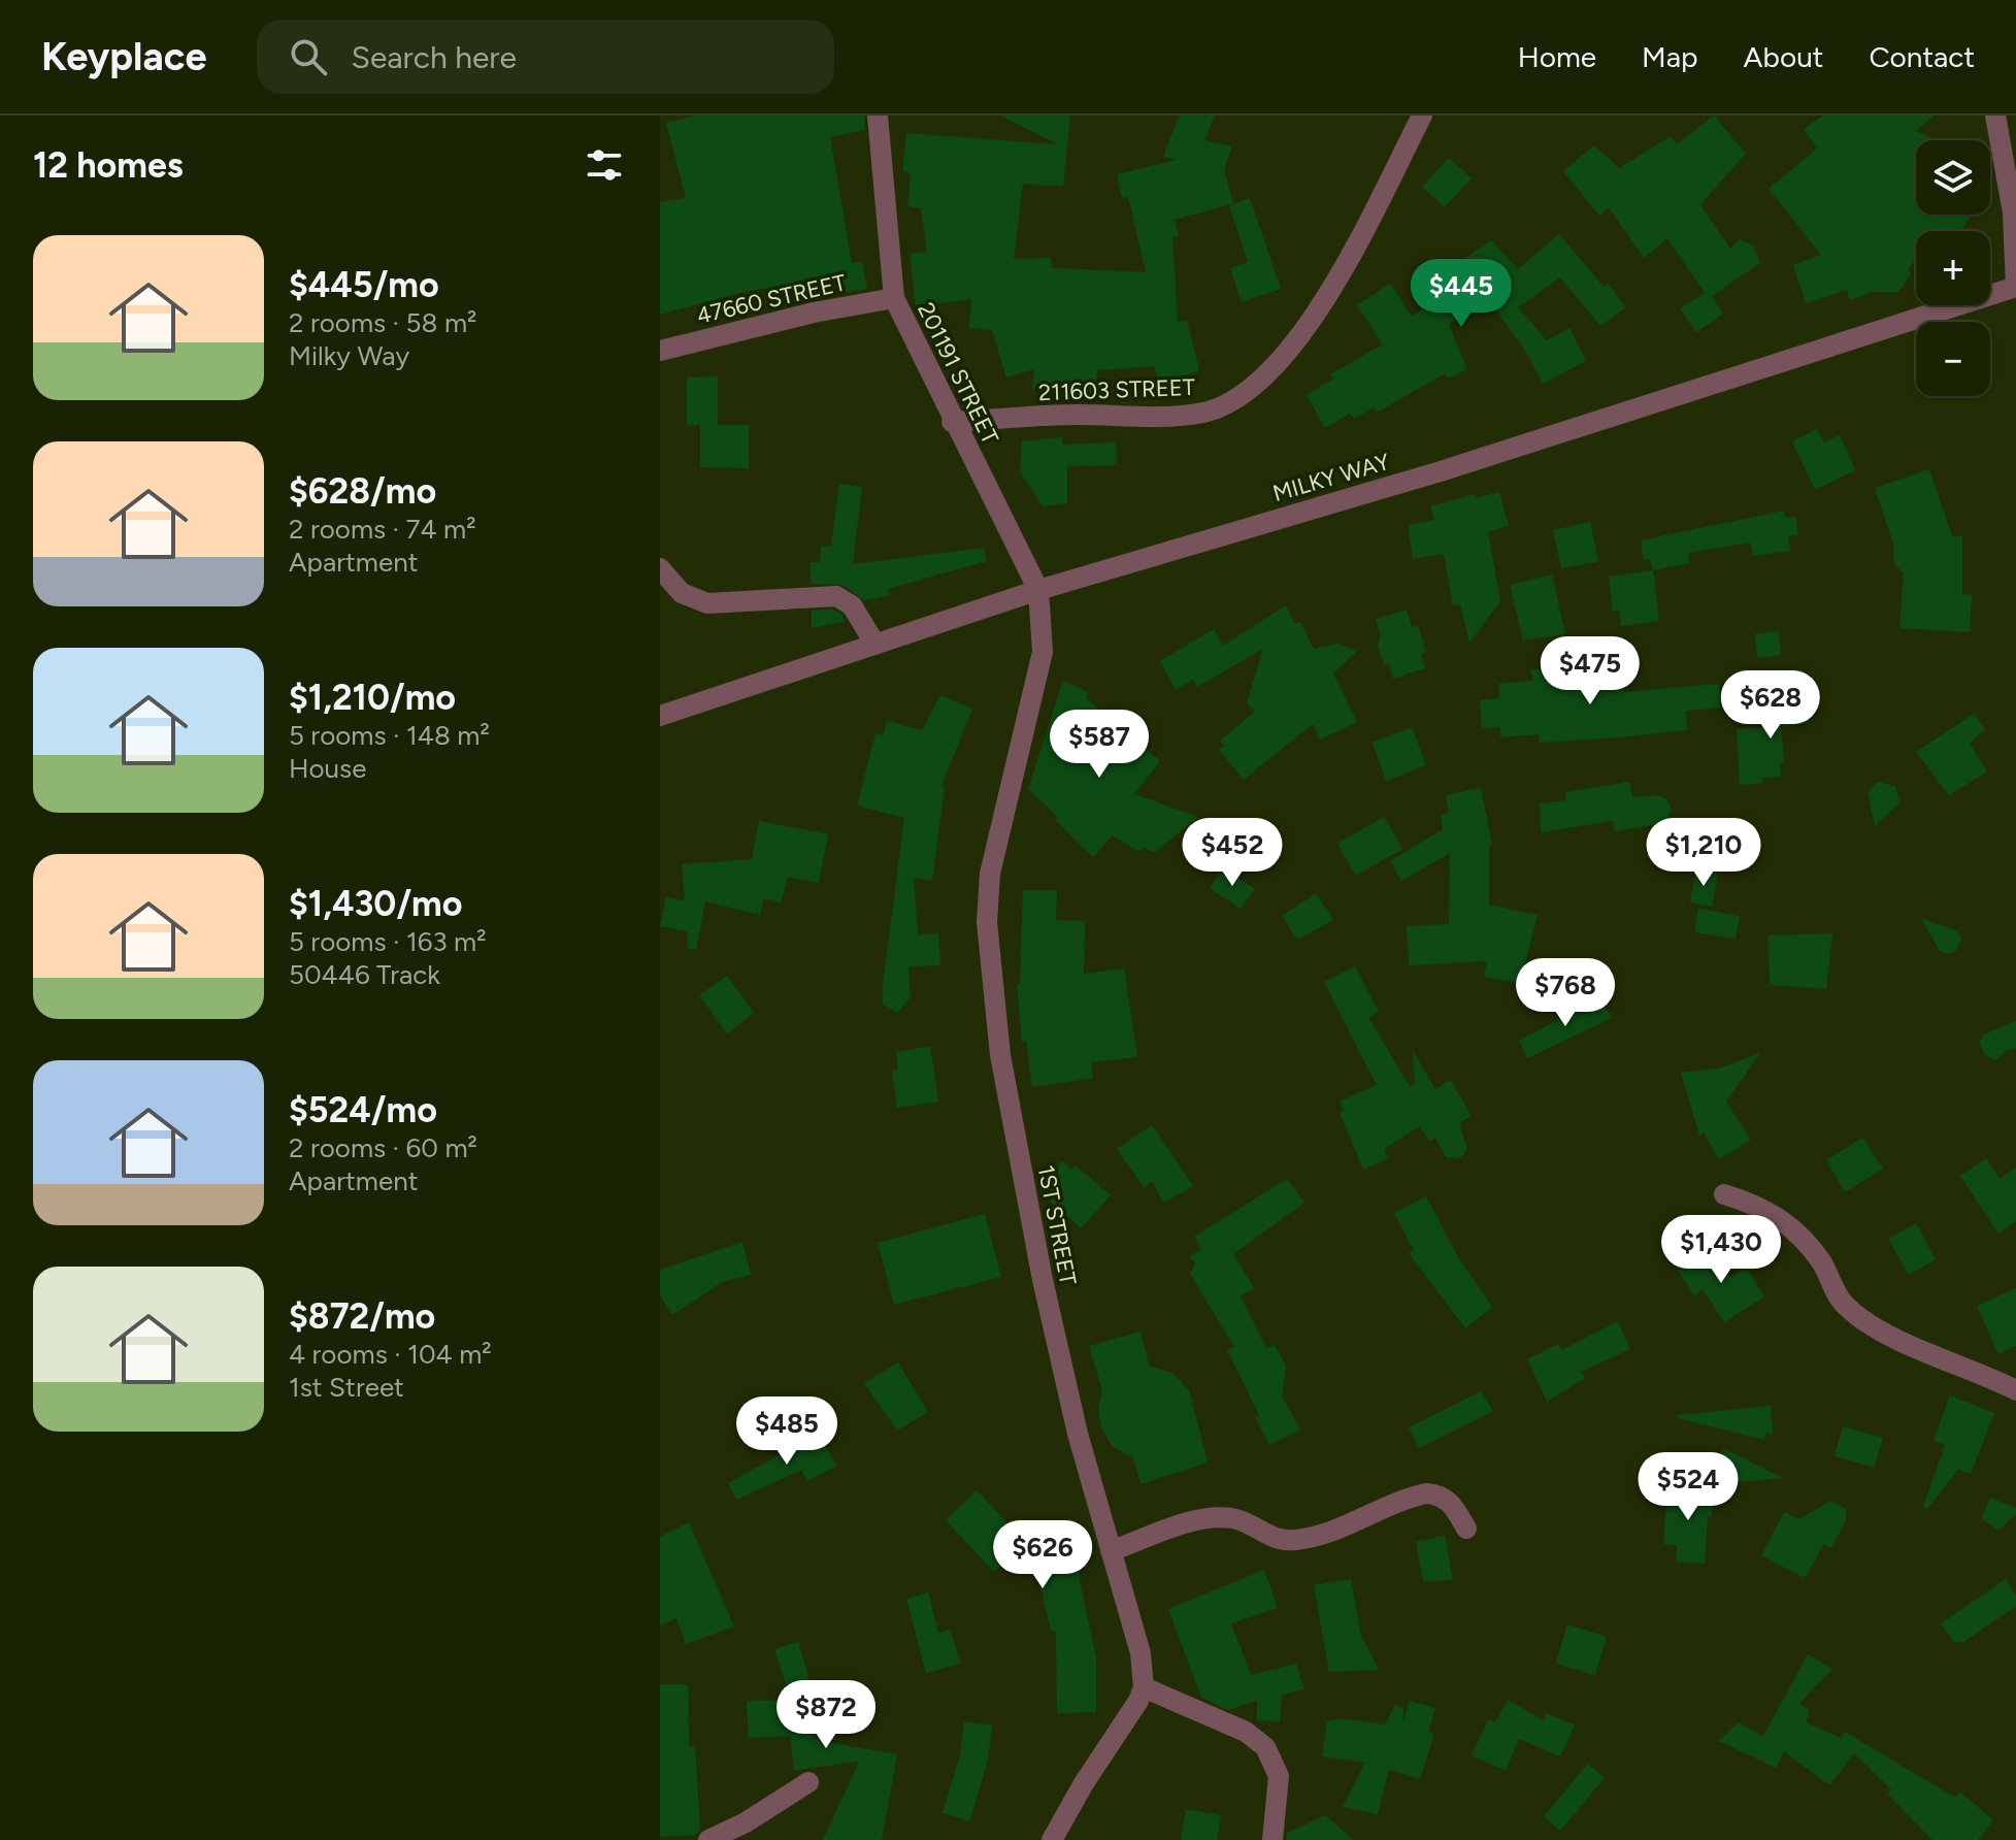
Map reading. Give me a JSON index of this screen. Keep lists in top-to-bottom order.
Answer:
{
  "streets": {
    "street": [
      "47660 STREET",
      "201191 STREET",
      "211603 STREET",
      "MILKY WAY",
      "1ST STREET"
    ]
  },
  "crossings": [
    ["47660 STREET", "201191 STREET"],
    ["201191 STREET", "211603 STREET"],
    ["201191 STREET", "MILKY WAY"],
    ["201191 STREET", "1ST STREET"],
    ["MILKY WAY", "1ST STREET"]
  ],
  "page": {
    "header": "Keyplace",
    "search": "Search here",
    "nav": [
      "Home",
      "Map",
      "About",
      "Contact"
    ],
    "heading": "12 homes",
    "map_buttons": ["+", "−"],
    "list": [
      {
        "name": "$445/mo",
        "note": "2 rooms · 58 m² · Milky Way"
      },
      {
        "name": "$628/mo",
        "note": "2 rooms · 74 m² · Apartment"
      },
      {
        "name": "$1,210/mo",
        "note": "5 rooms · 148 m² · House"
      },
      {
        "name": "$1,430/mo",
        "note": "5 rooms · 163 m² · 50446 Track"
      },
      {
        "name": "$524/mo",
        "note": "2 rooms · 60 m² · Apartment"
      },
      {
        "name": "$872/mo",
        "note": "4 rooms · 104 m² · 1st Street"
      }
    ],
    "price": [
      "$445",
      "$475",
      "$628",
      "$587",
      "$452",
      "$1,210",
      "$768",
      "$1,430",
      "$485",
      "$524",
      "$626",
      "$872"
    ]
  }
}
